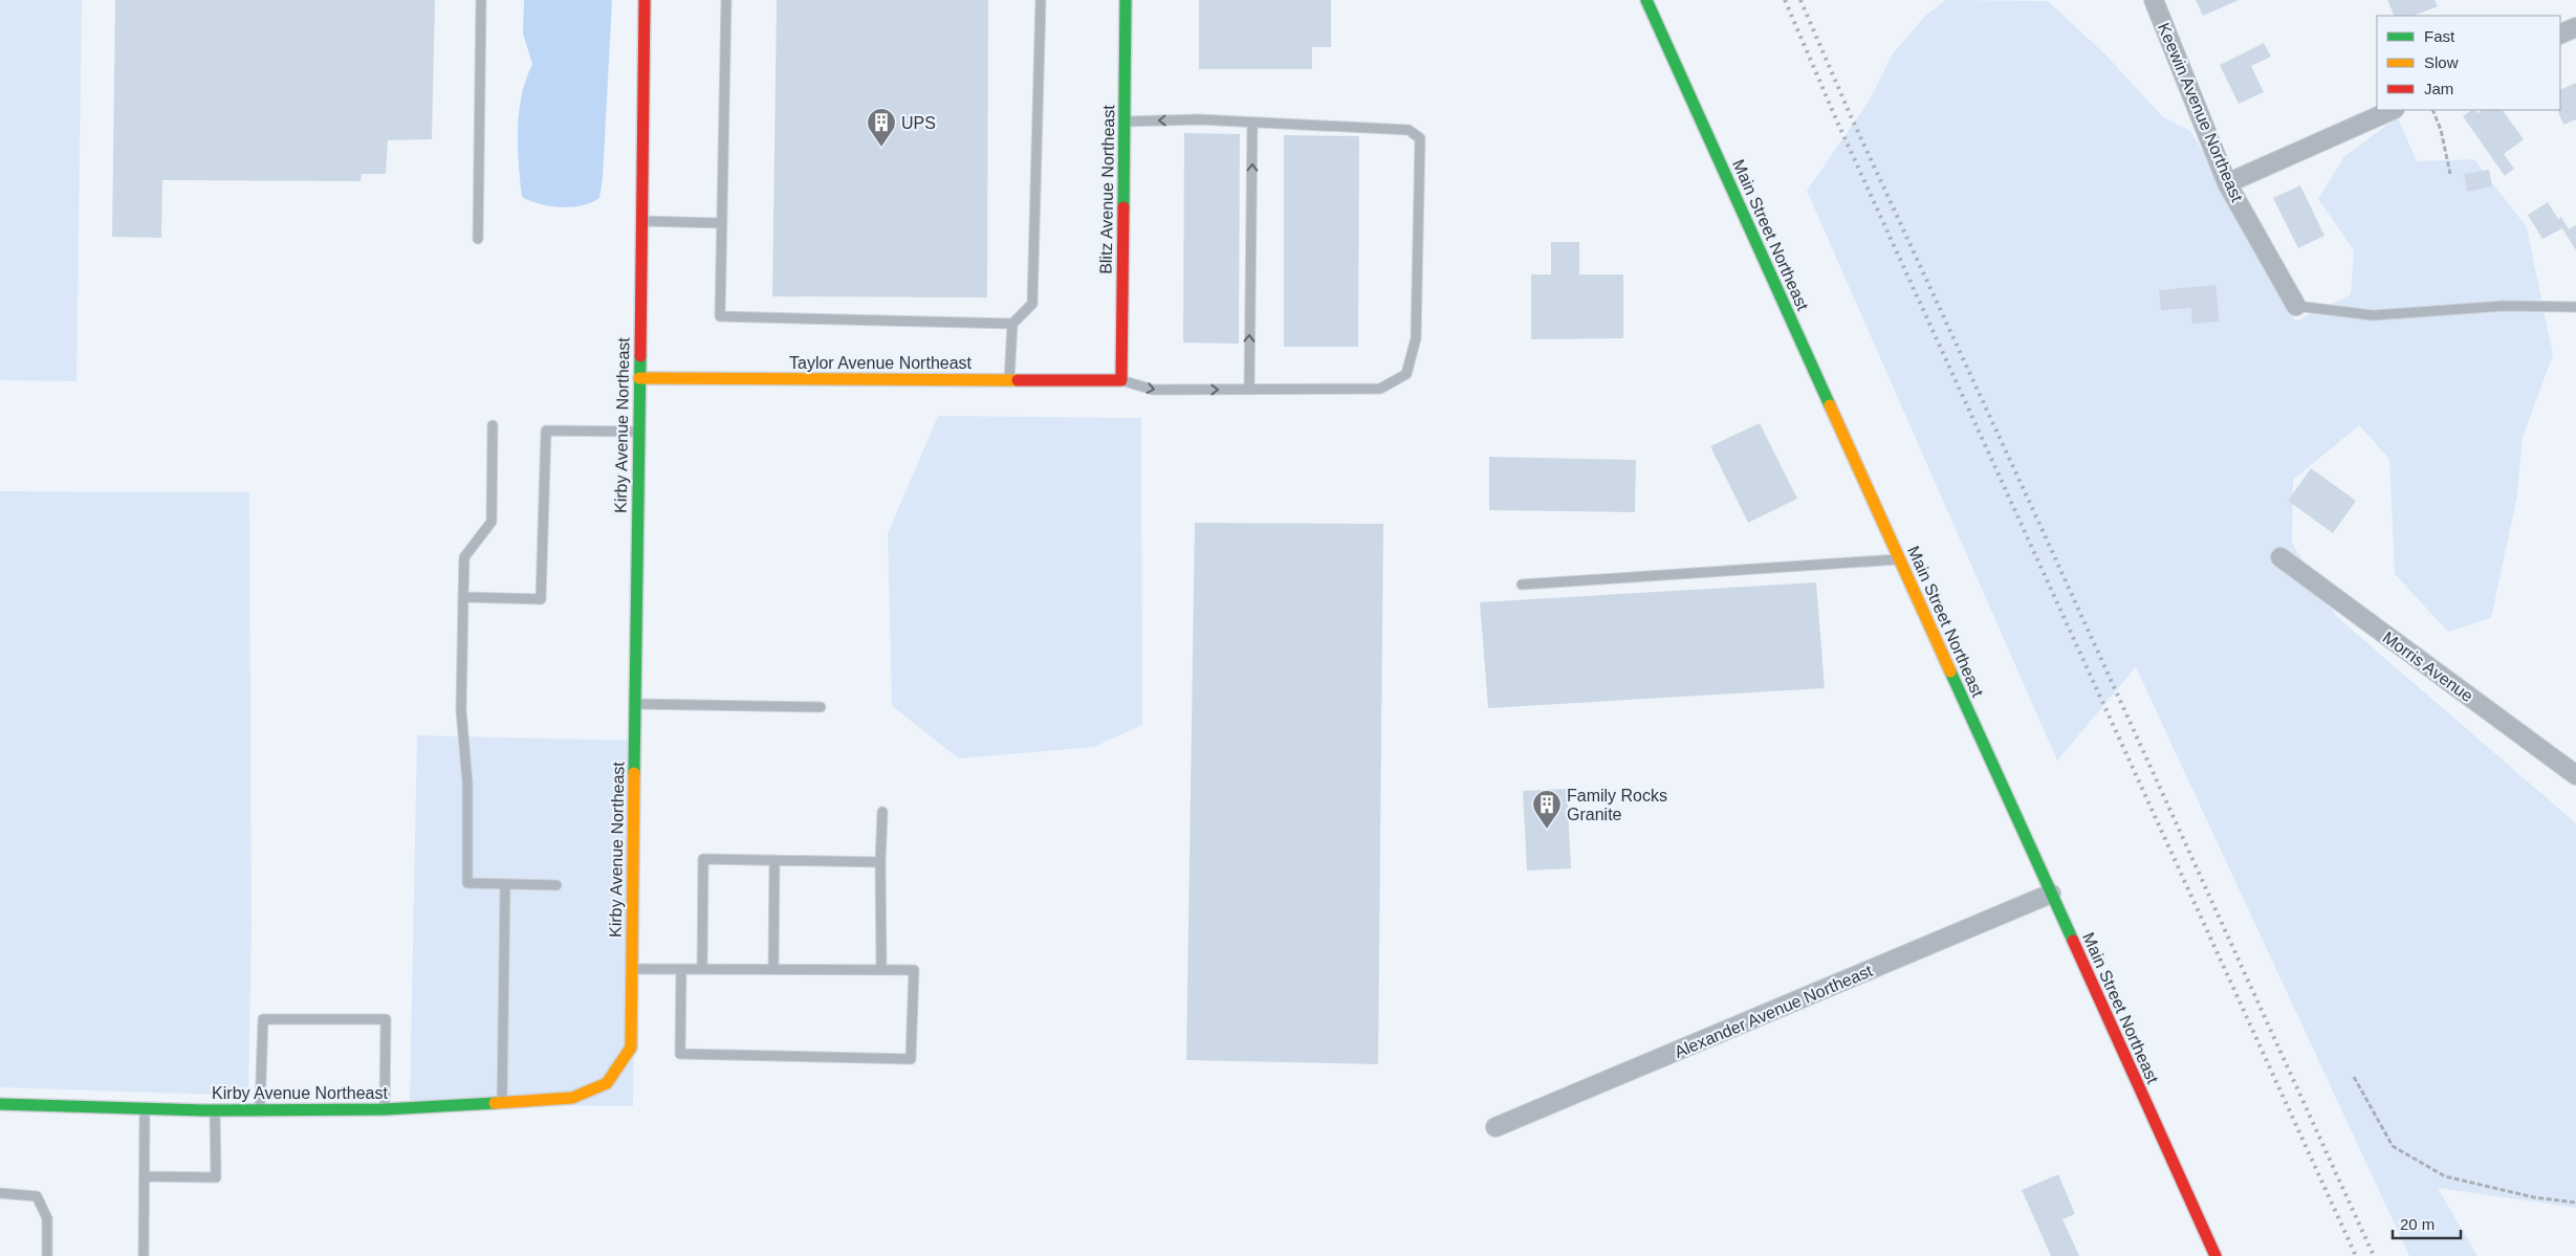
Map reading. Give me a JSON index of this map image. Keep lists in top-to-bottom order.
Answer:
{
  "streets": {
    "street": [
      "Keewin Avenue Northeast",
      "Blitz Avenue Northeast",
      "Main Street Northeast",
      "Taylor Avenue Northeast",
      "Kirby Avenue Northeast",
      "Morris Avenue",
      "Alexander Avenue Northeast"
    ]
  },
  "crossings": [
    ["Blitz Avenue Northeast", "Taylor Avenue Northeast"],
    ["Main Street Northeast", "Alexander Avenue Northeast"],
    ["Taylor Avenue Northeast", "Kirby Avenue Northeast"]
  ],
  "places": {
    "building": ["UPS", "Family Rocks Granite"]
  },
  "legend": ["Fast", "Slow", "Jam"],
  "scale_bar": "20 m"
}
